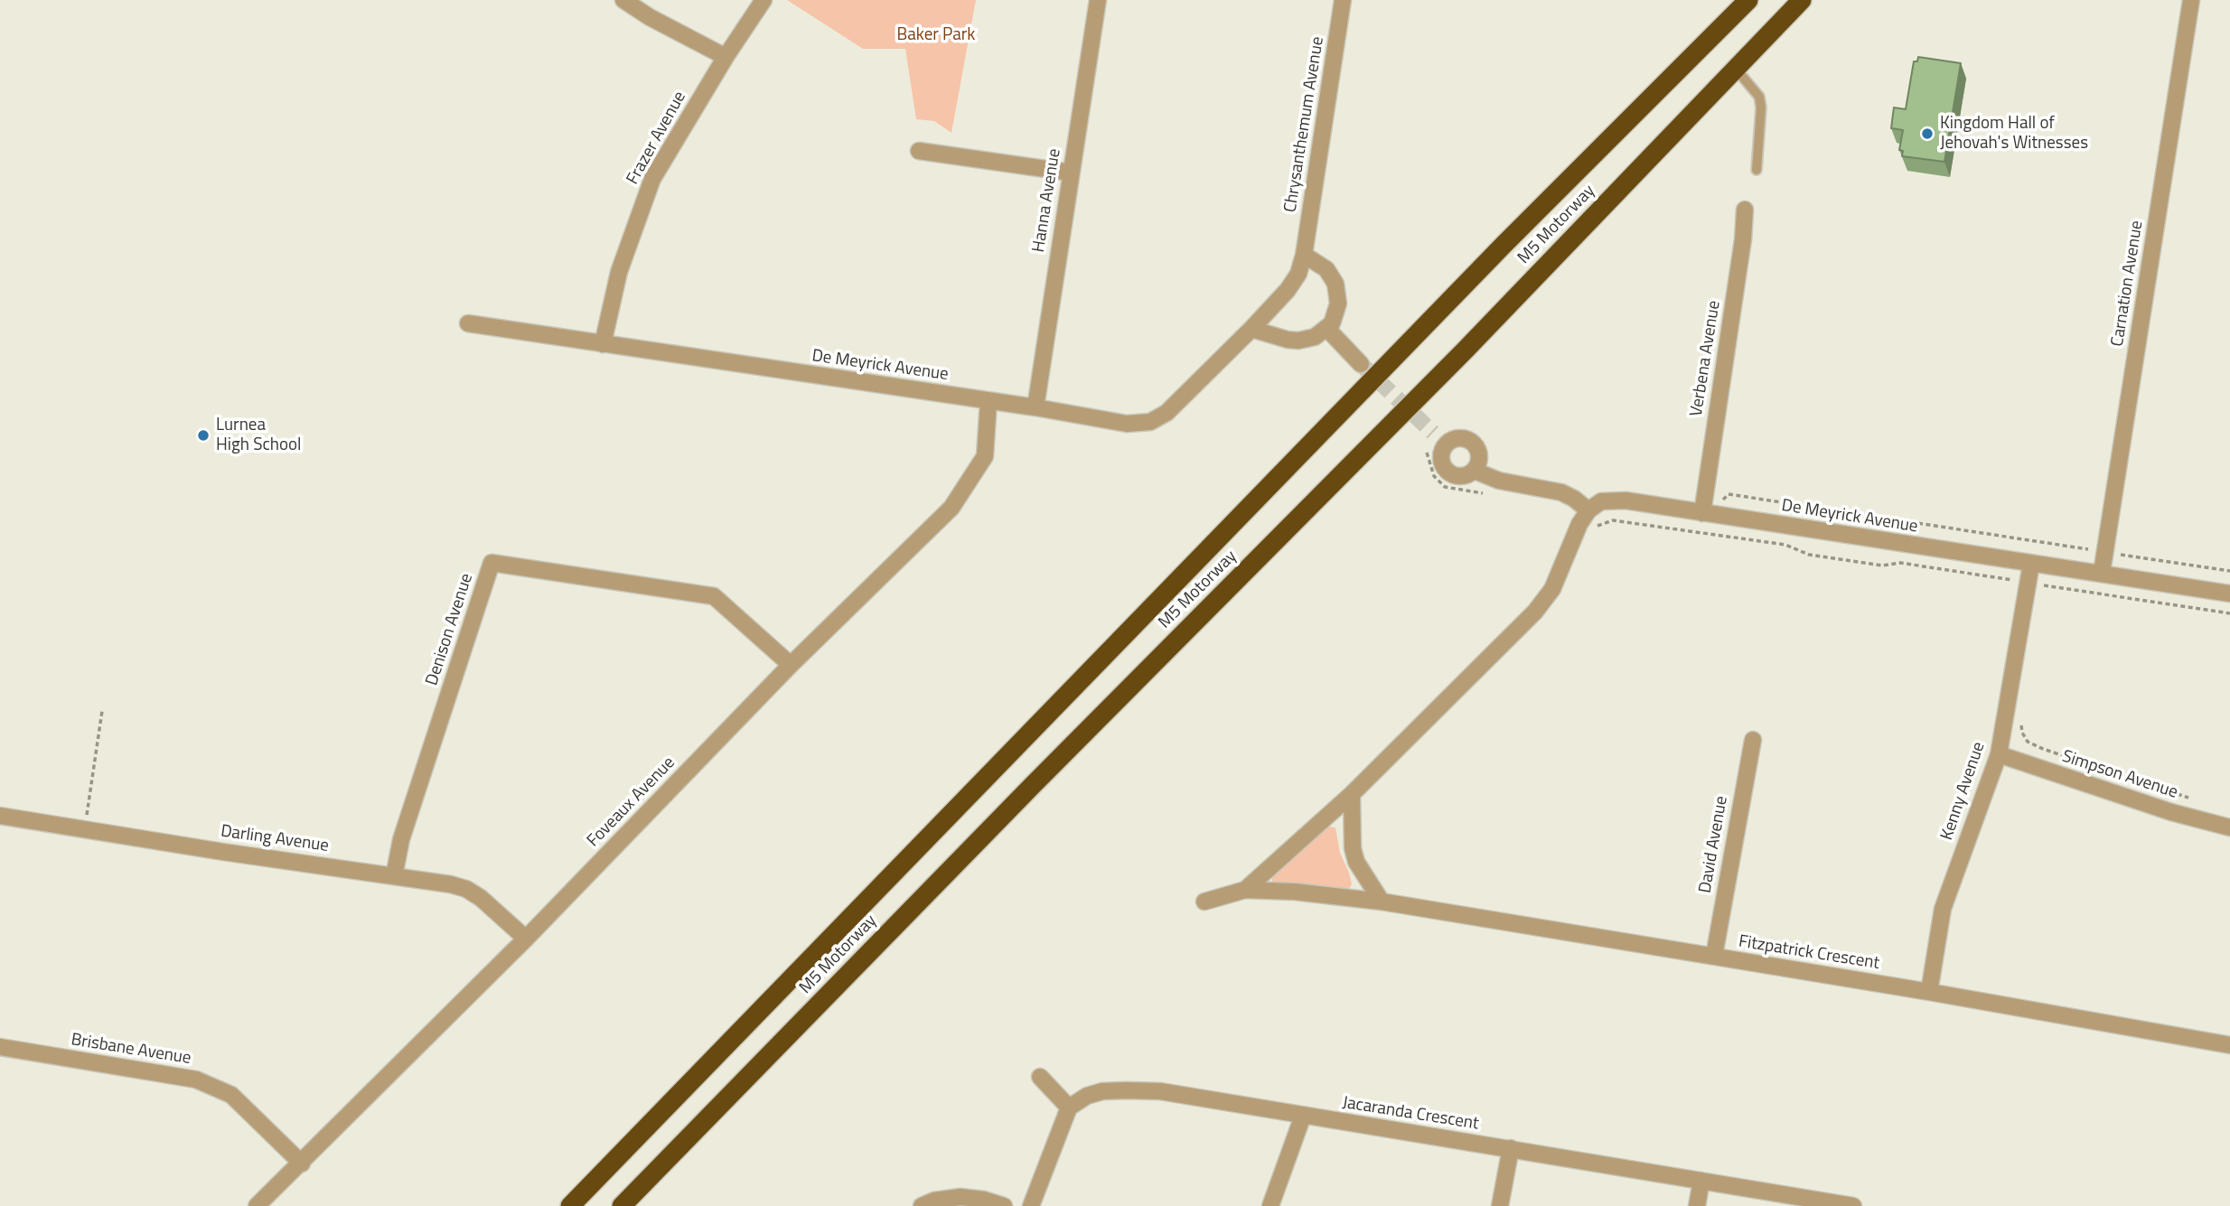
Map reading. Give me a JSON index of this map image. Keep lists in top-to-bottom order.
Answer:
{
  "streets": {
    "highway": ["M5 Motorway"],
    "street": [
      "Chrysanthemum Avenue",
      "Frazer Avenue",
      "Hanna Avenue",
      "Carnation Avenue",
      "Verbena Avenue",
      "De Meyrick Avenue",
      "Denison Avenue",
      "Simpson Avenue",
      "Kenny Avenue",
      "Foveaux Avenue",
      "Darling Avenue",
      "David Avenue",
      "Fitzpatrick Crescent",
      "Brisbane Avenue",
      "Jacaranda Crescent"
    ]
  },
  "crossings": [
    ["Chrysanthemum Avenue", "De Meyrick Avenue"],
    ["Frazer Avenue", "De Meyrick Avenue"],
    ["Hanna Avenue", "De Meyrick Avenue"],
    ["Carnation Avenue", "De Meyrick Avenue"],
    ["Verbena Avenue", "De Meyrick Avenue"],
    ["De Meyrick Avenue", "Kenny Avenue"],
    ["De Meyrick Avenue", "Foveaux Avenue"],
    ["De Meyrick Avenue", "Fitzpatrick Crescent"],
    ["Denison Avenue", "Foveaux Avenue"],
    ["Denison Avenue", "Darling Avenue"],
    ["Simpson Avenue", "Kenny Avenue"],
    ["Kenny Avenue", "Fitzpatrick Crescent"],
    ["Foveaux Avenue", "Darling Avenue"],
    ["Foveaux Avenue", "Brisbane Avenue"],
    ["David Avenue", "Fitzpatrick Crescent"]
  ],
  "parks": ["Baker Park"],
  "places": ["Kingdom Hall of Jehovah's Witnesses", "Lurnea High School"]
}
